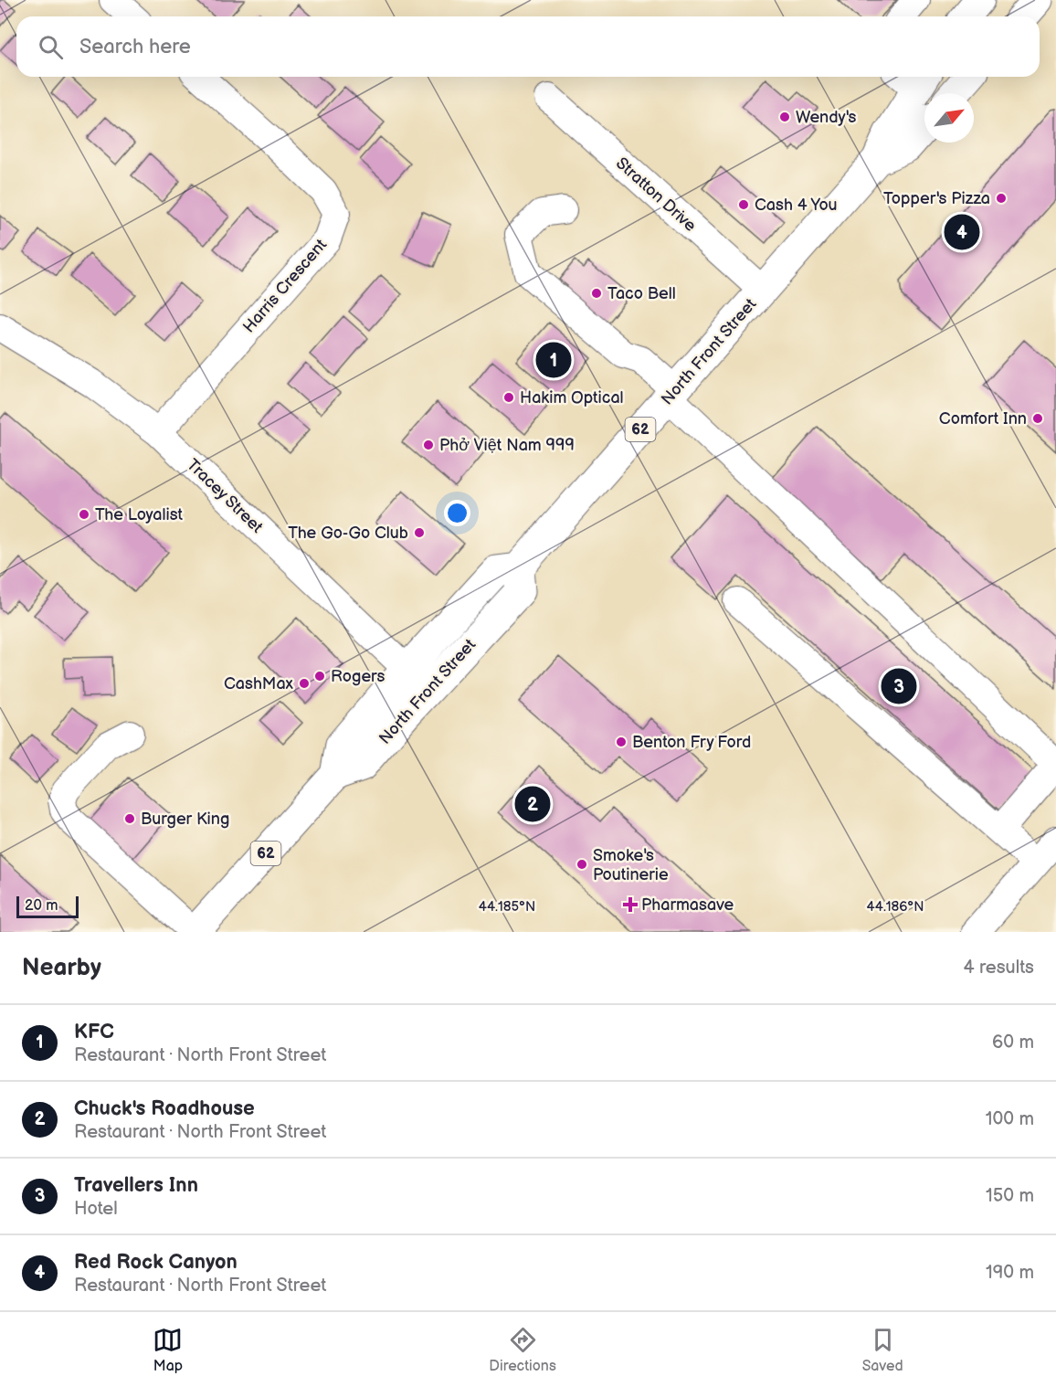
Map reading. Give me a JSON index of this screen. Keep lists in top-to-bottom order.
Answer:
{
  "streets": {
    "main road": ["North Front Street", "62"],
    "street": ["Stratton Drive", "Harris Crescent", "Tracey Street"]
  },
  "crossings": [
    ["Stratton Drive", "North Front Street"],
    ["Harris Crescent", "Tracey Street"],
    ["North Front Street", "Tracey Street"]
  ],
  "places": {
    "other": [
      "Wendy's",
      "Topper's Pizza",
      "Cash 4 You",
      "Taco Bell",
      "Hakim Optical",
      "Comfort Inn",
      "Phở Việt Nam 999",
      "The Loyalist",
      "The Go-Go Club",
      "Rogers",
      "CashMax",
      "Benton Fry Ford",
      "Burger King",
      "Smoke's Poutinerie"
    ],
    "health": ["Pharmasave"]
  },
  "scale_bar": "20 m",
  "north": "top right",
  "page": {
    "search": "Search here",
    "pins": [
      "4",
      "1",
      "3",
      "2"
    ],
    "scale": "20 m",
    "heading": ["Nearby", "4 results"],
    "list": [
      {
        "mark": "1",
        "name": "KFC",
        "note": "Restaurant · North Front Street",
        "value": "60 m"
      },
      {
        "mark": "2",
        "name": "Chuck's Roadhouse",
        "note": "Restaurant · North Front Street",
        "value": "100 m"
      },
      {
        "mark": "3",
        "name": "Travellers Inn",
        "note": "Hotel",
        "value": "150 m"
      },
      {
        "mark": "4",
        "name": "Red Rock Canyon",
        "note": "Restaurant · North Front Street",
        "value": "190 m"
      }
    ],
    "nav": ["Map", "Directions", "Saved"]
  },
  "coordinates": ["44.185°N", "44.186°N"]
}
